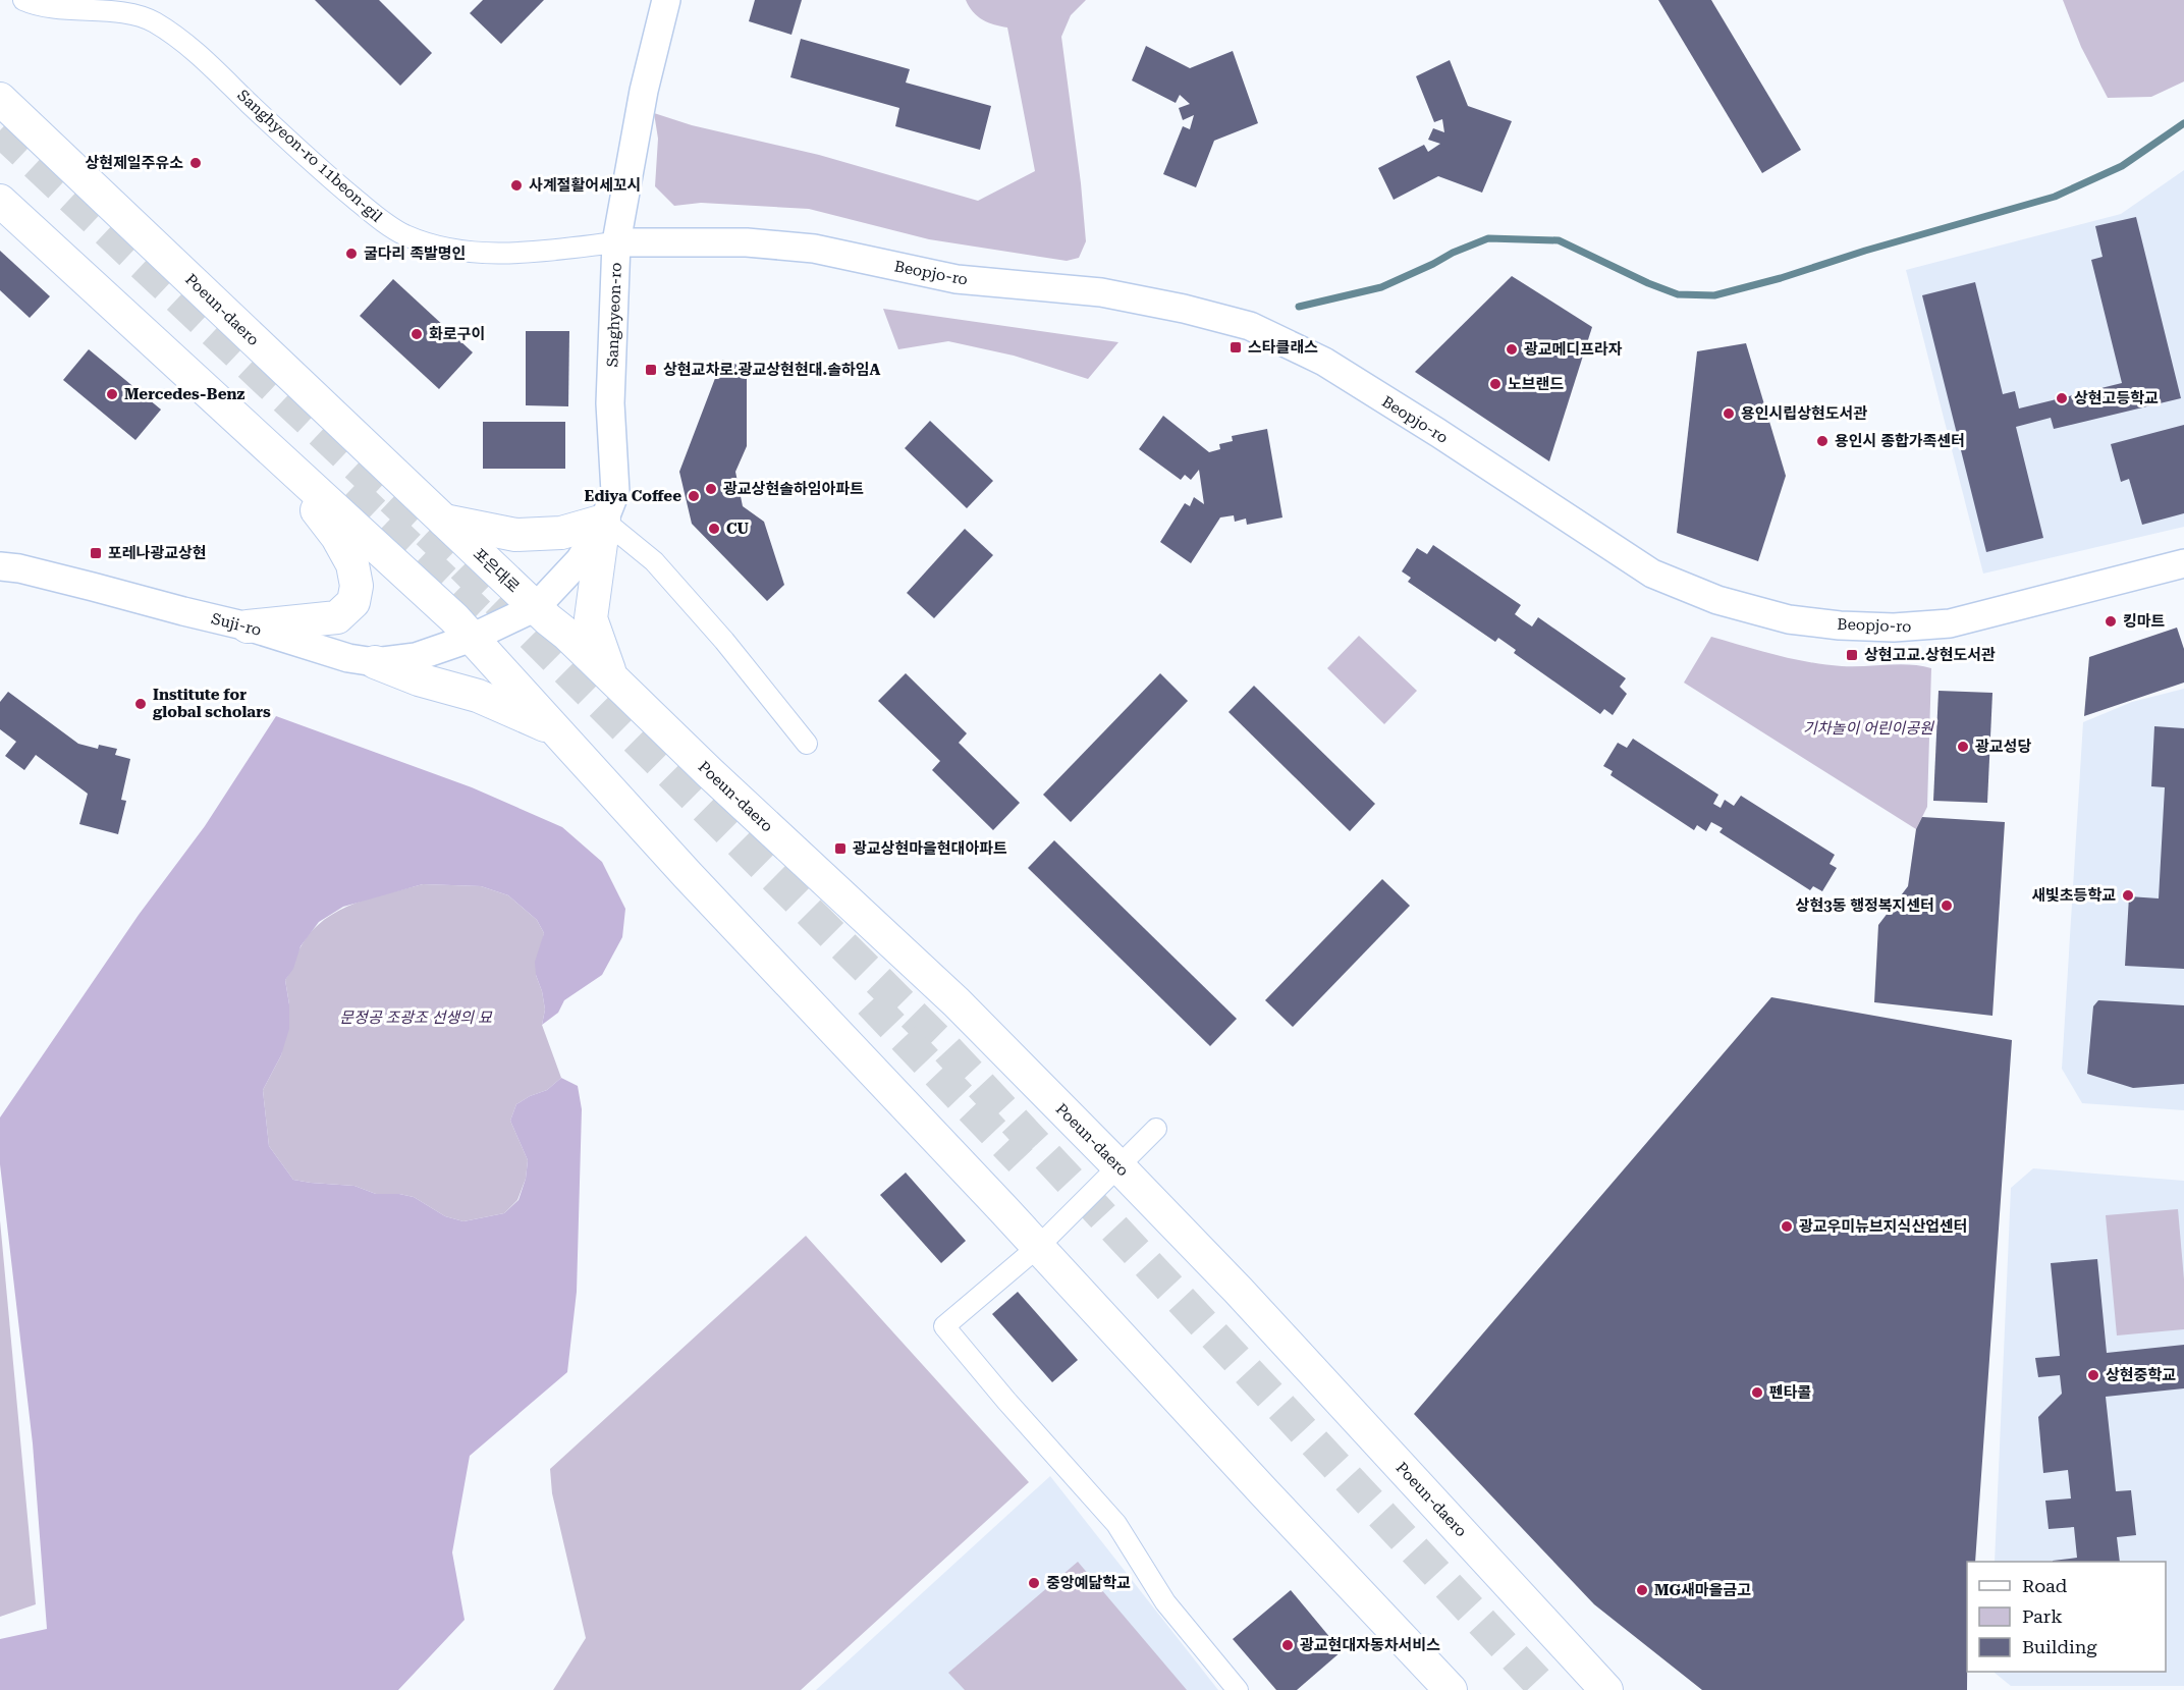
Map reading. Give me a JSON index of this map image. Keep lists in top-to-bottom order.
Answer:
{
  "streets": {
    "main road": ["Poeun-daero", "포은대로"],
    "street": [
      "Sanghyeon-ro 11beon-gil",
      "Beopjo-ro",
      "Sanghyeon-ro",
      "Suji-ro"
    ]
  },
  "crossings": [
    ["Sanghyeon-ro 11beon-gil", "Beopjo-ro"],
    ["Sanghyeon-ro 11beon-gil", "Sanghyeon-ro"],
    ["Beopjo-ro", "Sanghyeon-ro"],
    ["Poeun-daero", "포은대로"],
    ["Sanghyeon-ro", "포은대로"],
    ["Sanghyeon-ro", "Suji-ro"],
    ["포은대로", "Suji-ro"]
  ],
  "parks": ["기차놀이 어린이공원", "문정공 조광조 선생의 묘"],
  "places": {
    "other": [
      "상현제일주유소",
      "사계절활어세꼬시",
      "굴다리 족발명인",
      "화로구이",
      "광교메디프라자",
      "노브랜드",
      "Mercedes-Benz",
      "상현고등학교",
      "용인시립상현도서관",
      "용인시 종합가족센터",
      "광교상현솔하임아파트",
      "Ediya Coffee",
      "CU",
      "킹마트",
      "Institute for global scholars",
      "광교성당",
      "새빛초등학교",
      "상현3동 행정복지센터",
      "광교우미뉴브지식산업센터",
      "상현중학교",
      "펜타콜",
      "중앙예닮학교",
      "MG새마을금고",
      "광교현대자동차서비스"
    ],
    "transit": [
      "스타클래스",
      "상현교차로.광교상현현대.솔하임A",
      "포레나광교상현",
      "상현고교.상현도서관",
      "광교상현마을현대아파트"
    ]
  },
  "legend": ["Road", "Park", "Building"]
}
